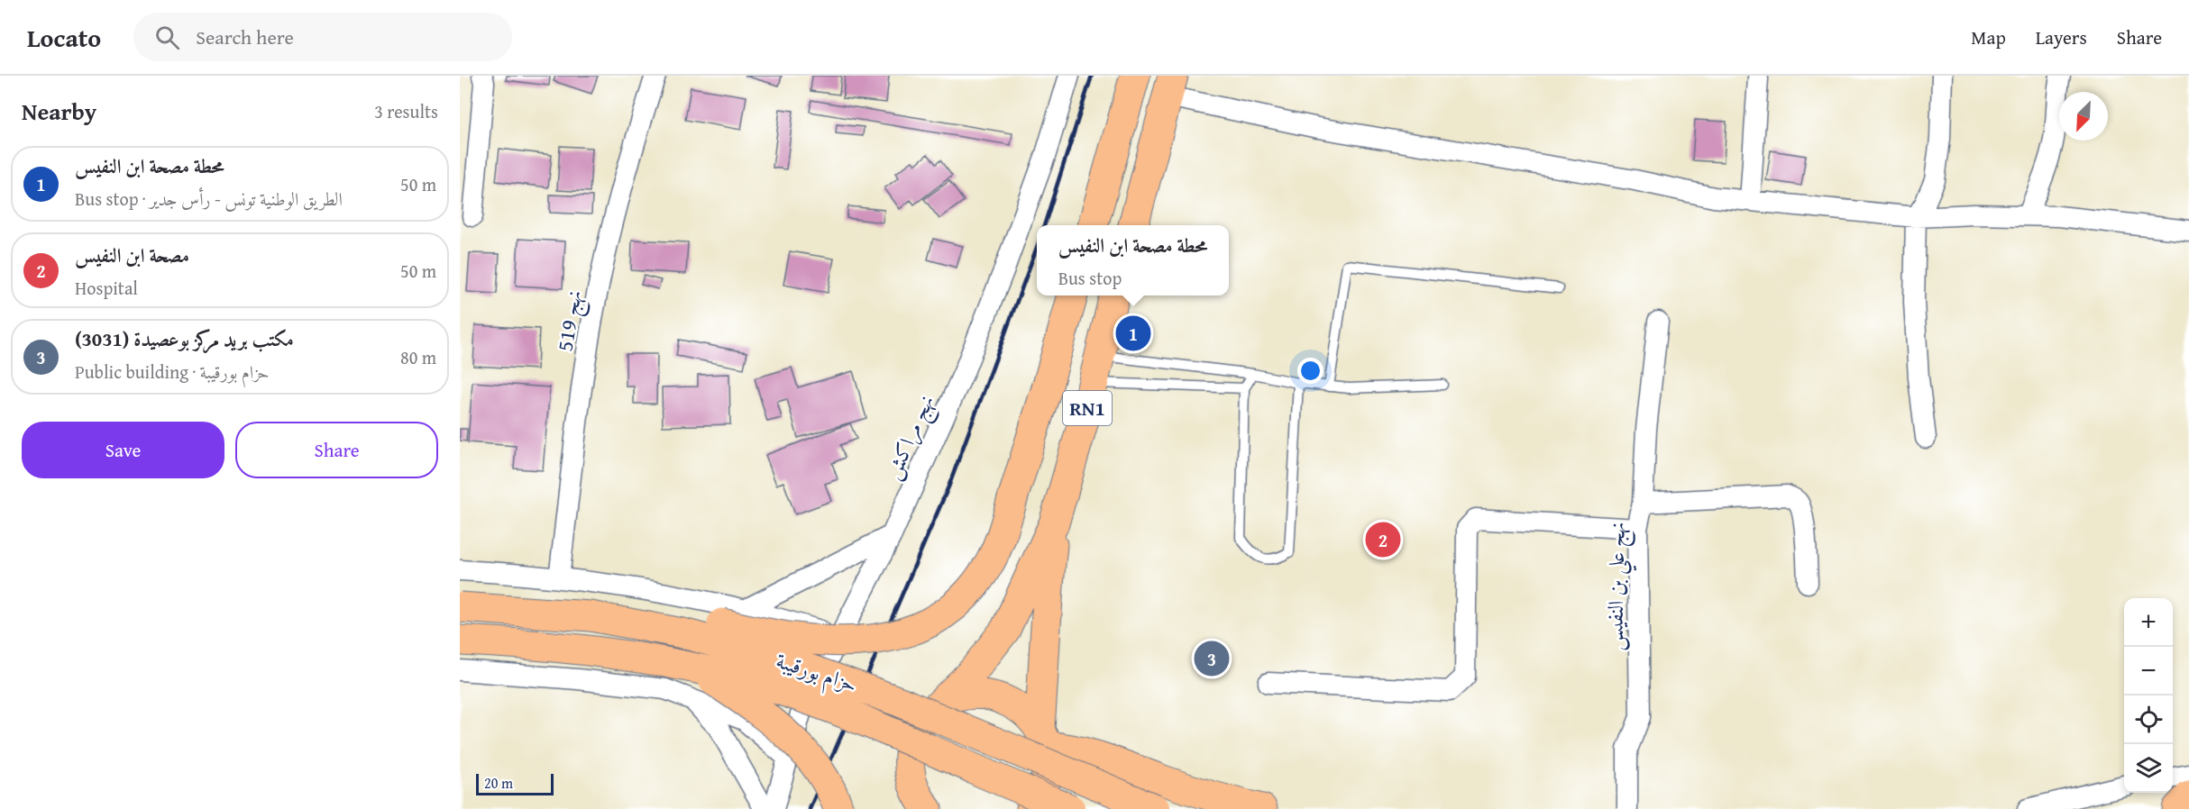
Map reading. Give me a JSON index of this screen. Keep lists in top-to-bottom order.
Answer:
{
  "streets": {
    "main road": ["RN1", "حزام بورقيبة"],
    "street": ["نهج 519", "نهج مراكش", "نهج علي بن النفيس"]
  },
  "scale_bar": "20 m",
  "north": "bottom left",
  "page": {
    "header": "Locato",
    "search": "Search here",
    "nav": ["Map", "Layers", "Share"],
    "heading": ["Nearby", "3 results"],
    "list": [
      {
        "mark": "1",
        "name": "محطة مصحة ابن النفيس",
        "note": "Bus stop · الطريق الوطنية تونس - رأس جدير",
        "value": "50 m"
      },
      {
        "mark": "2",
        "name": "مصحة ابن النفيس",
        "note": "Hospital",
        "value": "50 m"
      },
      {
        "mark": "3",
        "name": "مكتب بريد مركز بوعصيدة (3031)",
        "note": "Public building · حزام بورقيبة",
        "value": "80 m"
      }
    ],
    "popup": ["محطة مصحة ابن النفيس", "Bus stop"],
    "pins": ["1", "2", "3"],
    "buttons": ["Save", "Share"],
    "map_buttons": ["+", "−"],
    "scale": "20 m"
  }
}
